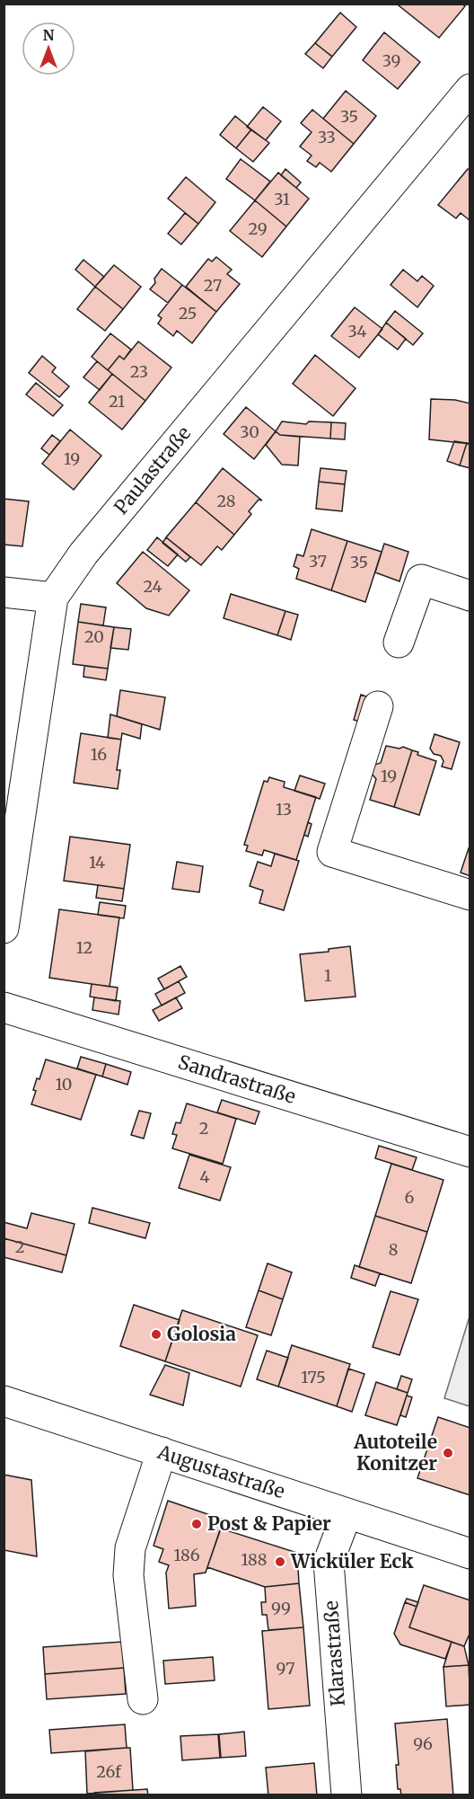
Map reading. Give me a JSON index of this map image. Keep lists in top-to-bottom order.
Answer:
{
  "streets": {
    "street": [
      "Paulastraße",
      "Sandrastraße",
      "Augustastraße",
      "Klarastraße"
    ]
  },
  "crossings": [
    ["Augustastraße", "Klarastraße"]
  ],
  "places": [
    "Golosia",
    "Autoteile Konitzer",
    "Post & Papier",
    "Wicküler Eck"
  ],
  "house_numbers": [
    "39",
    "35",
    "33",
    "31",
    "29",
    "27",
    "25",
    "34",
    "23",
    "21",
    "30",
    "19",
    "28",
    "37",
    "35",
    "24",
    "20",
    "16",
    "19",
    "13",
    "14",
    "12",
    "1",
    "10",
    "2",
    "4",
    "6",
    "2",
    "8",
    "175",
    "186",
    "188",
    "99",
    "97",
    "96",
    "26f"
  ],
  "north": "top"
}
